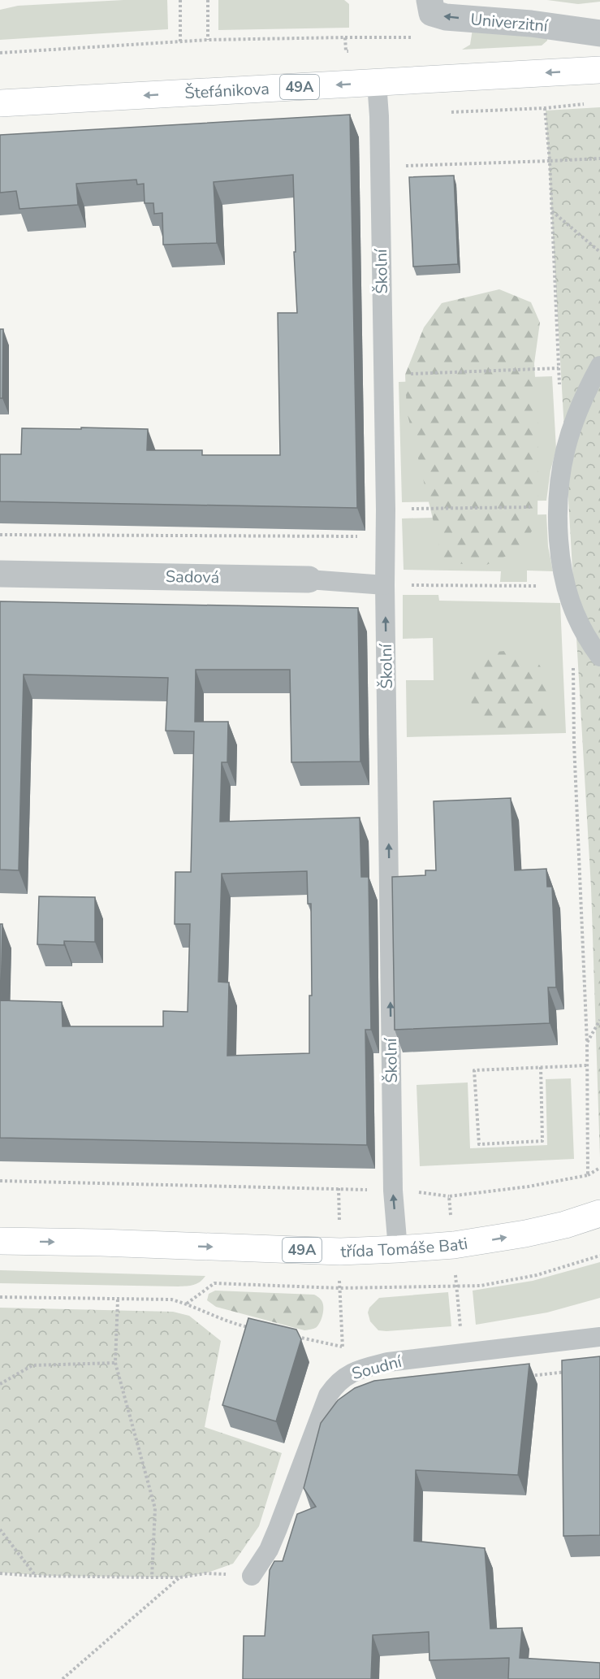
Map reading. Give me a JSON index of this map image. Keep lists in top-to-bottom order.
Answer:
{
  "streets": {
    "main road": ["49A", "Štefánikova", "třída Tomáše Bati"],
    "street": [
      "Univerzitní",
      "Školní",
      "Sadová",
      "Soudní"
    ]
  },
  "crossings": [
    ["Štefánikova", "Školní"],
    ["Školní", "Sadová"],
    ["Školní", "třída Tomáše Bati"]
  ],
  "one_way": [
    "Univerzitní",
    "Štefánikova",
    "Školní",
    "třída Tomáše Bati"
  ]
}
